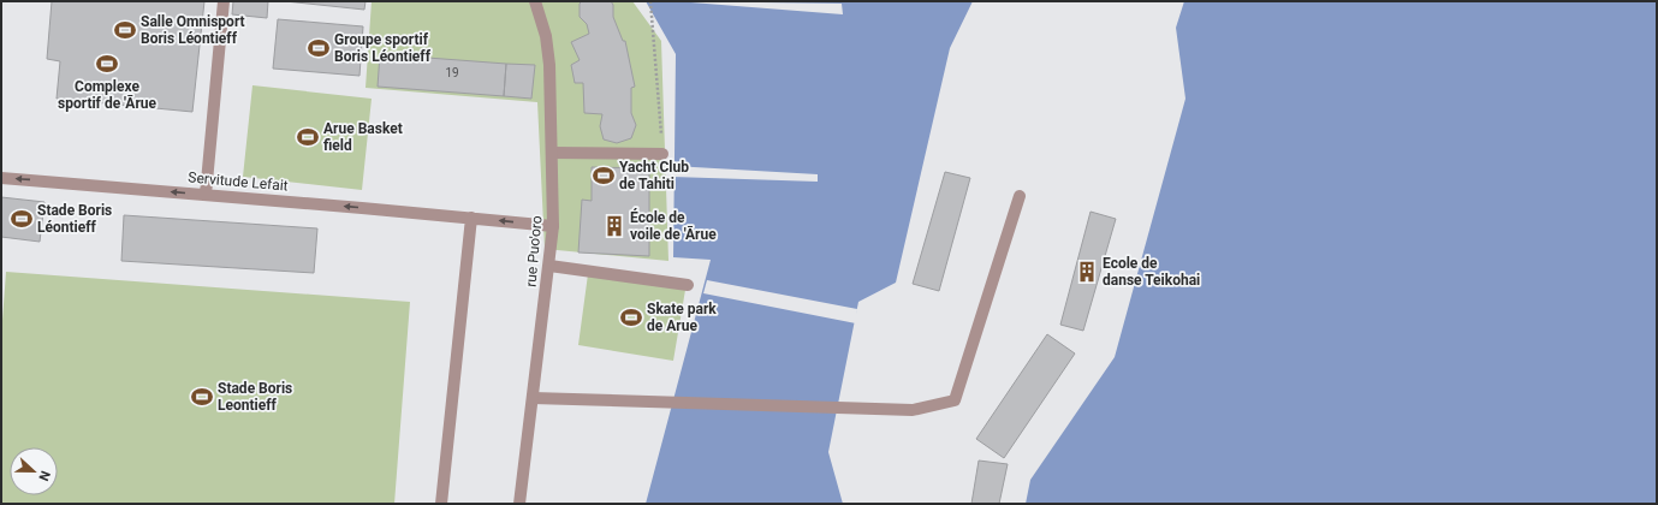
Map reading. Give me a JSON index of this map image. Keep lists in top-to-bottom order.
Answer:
{
  "streets": {
    "street": ["Servitude Lefait", "rue Puo'oro"]
  },
  "crossings": [
    ["Servitude Lefait", "rue Puo'oro"]
  ],
  "one_way": ["Servitude Lefait"],
  "places": {
    "sports": [
      "Salle Omnisport Boris Léontieff",
      "Groupe sportif Boris Léontieff",
      "Complexe sportif de 'Ārue",
      "Arue Basket field",
      "Yacht Club de Tahiti",
      "Stade Boris Léontieff",
      "Skate park de Arue",
      "Stade Boris Leontieff"
    ],
    "building": ["École de voile de 'Ārue", "Ecole de danse Teikohai"]
  },
  "house_numbers": ["19"],
  "north": "right"
}
